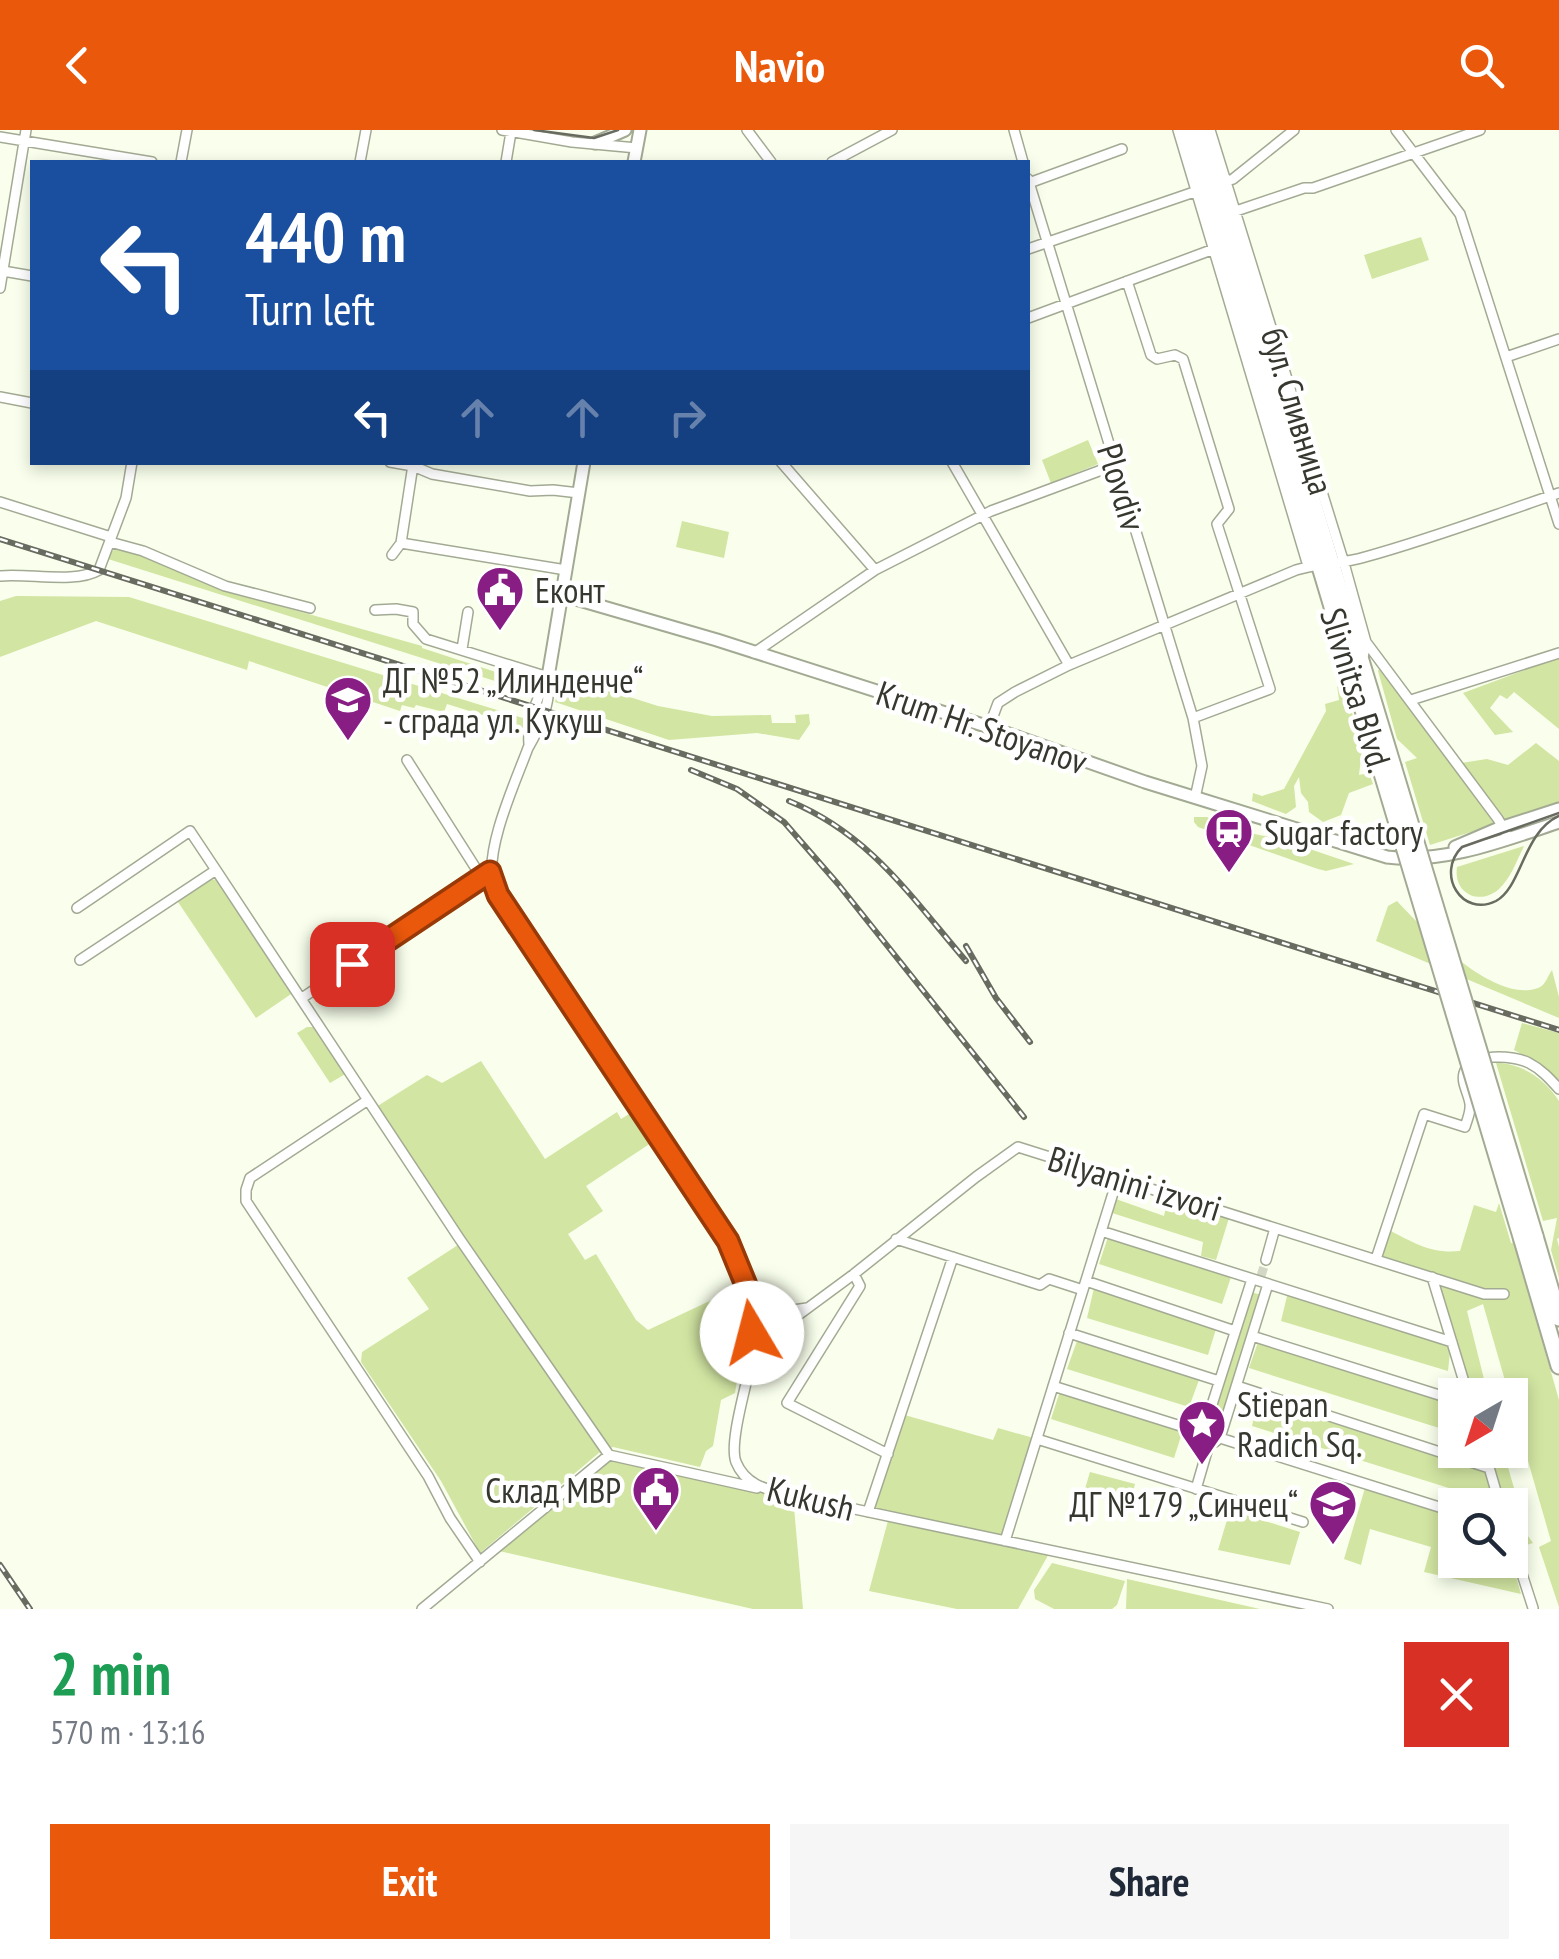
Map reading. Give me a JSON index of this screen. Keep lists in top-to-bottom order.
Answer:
{
  "streets": {
    "main road": ["Slivnitsa Blvd."],
    "street": [
      "бул. Сливница",
      "Plovdiv",
      "Krum Hr. Stoyanov",
      "Bilyanini izvori",
      "Kukush"
    ]
  },
  "crossings": [
    ["бул. Сливница", "Slivnitsa Blvd."],
    ["Plovdiv", "Krum Hr. Stoyanov"],
    ["Bilyanini izvori", "Kukush"]
  ],
  "places": {
    "public building": ["Еконт", "Склад МВР"],
    "school or university": ["ДГ №52 „Илинденче“ - сграда ул. Кукуш", "ДГ №179 „Синчец“"],
    "station": ["Sugar factory"],
    "place": ["Stiepan Radich Sq."]
  },
  "north": "bottom left",
  "page": {
    "header": "Navio",
    "turn": ["440 m", "Turn left"],
    "heading": ["2 min", "570 m · 13:16"],
    "buttons": ["Exit", "Share"]
  }
}
